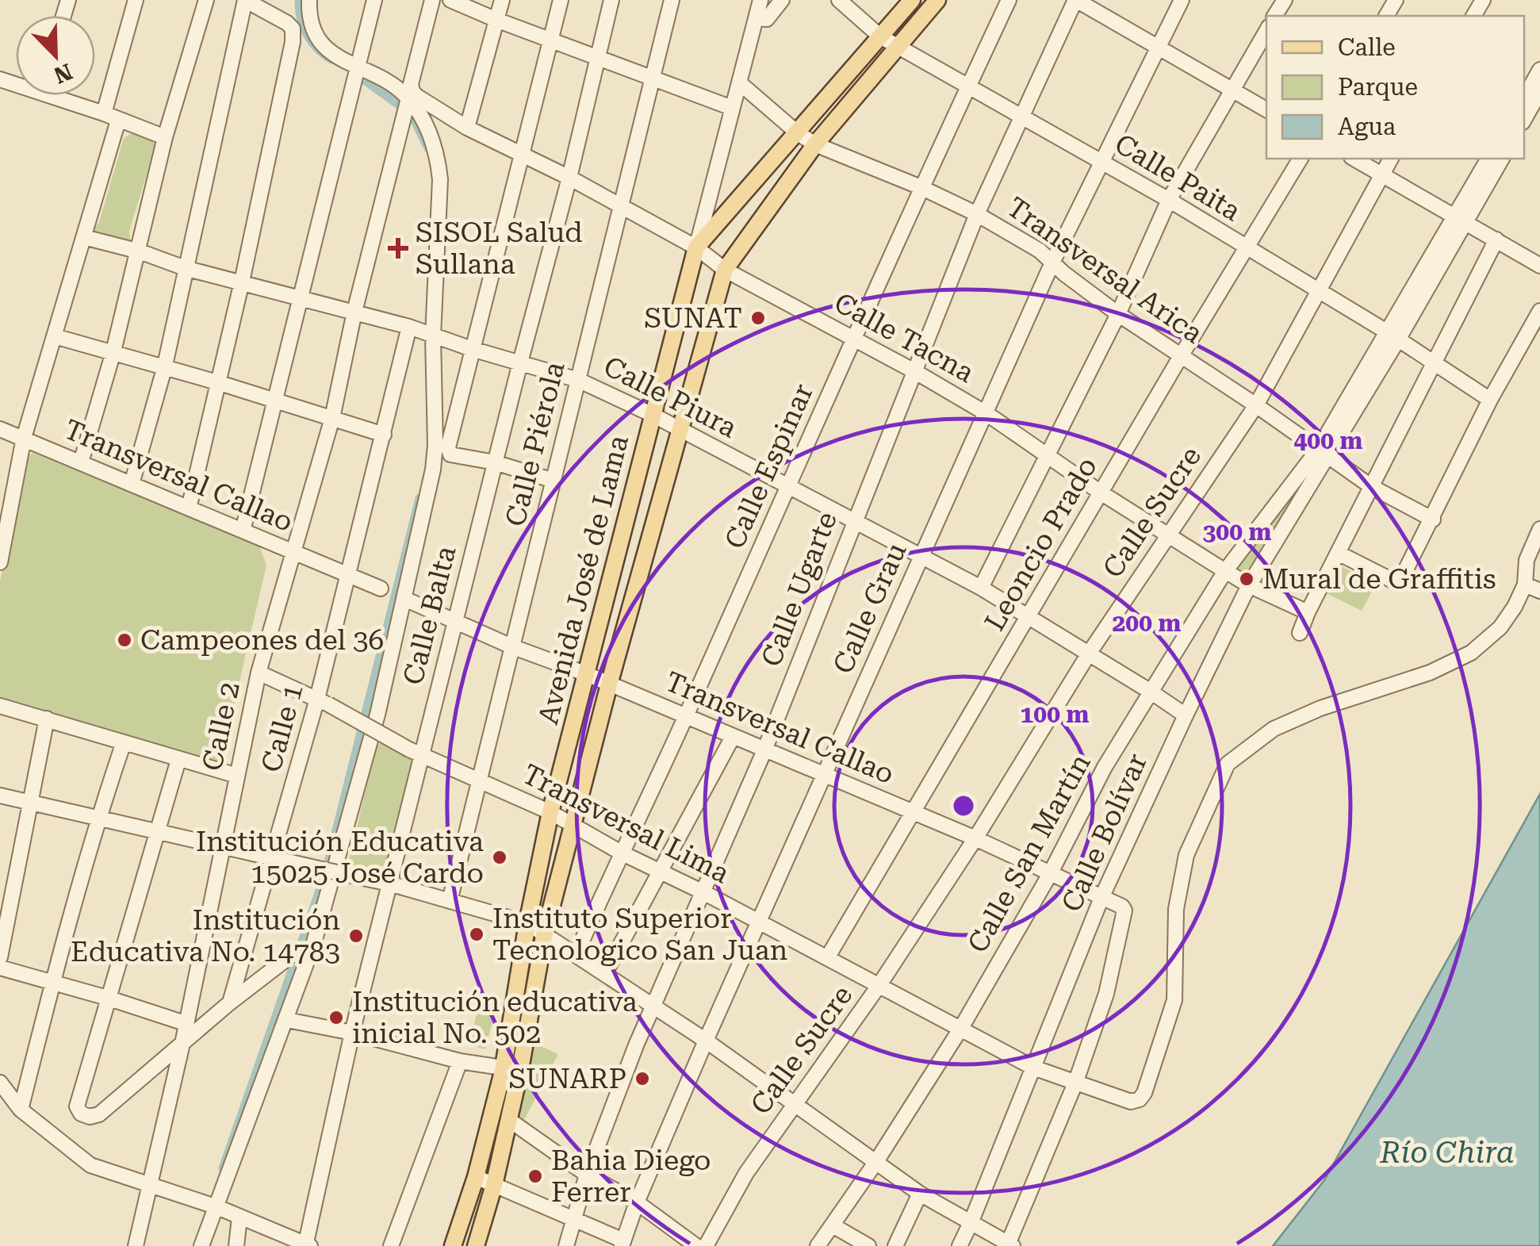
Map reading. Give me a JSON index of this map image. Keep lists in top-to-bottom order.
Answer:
{
  "streets": {
    "main road": ["Avenida José de Lama"],
    "street": [
      "Calle Paita",
      "Transversal Arica",
      "Calle Tacna",
      "Calle Piura",
      "Calle Piérola",
      "Calle Espinar",
      "Transversal Callao",
      "Calle Sucre",
      "Leoncio Prado",
      "Calle Ugarte",
      "Calle Grau",
      "Calle Balta",
      "Calle 2",
      "Calle 1",
      "Transversal Lima",
      "Calle Bolívar",
      "Calle San Martín"
    ]
  },
  "crossings": [
    ["Calle Paita", "Calle Espinar"],
    ["Calle Paita", "Calle Sucre"],
    ["Calle Paita", "Leoncio Prado"],
    ["Calle Paita", "Avenida José de Lama"],
    ["Calle Paita", "Calle Ugarte"],
    ["Calle Paita", "Calle Grau"],
    ["Transversal Arica", "Calle Espinar"],
    ["Transversal Arica", "Calle Sucre"],
    ["Transversal Arica", "Leoncio Prado"],
    ["Transversal Arica", "Avenida José de Lama"],
    ["Transversal Arica", "Calle Ugarte"],
    ["Transversal Arica", "Calle Grau"],
    ["Transversal Arica", "Calle Bolívar"],
    ["Transversal Arica", "Calle San Martín"],
    ["Calle Tacna", "Calle Piérola"],
    ["Calle Tacna", "Calle Espinar"],
    ["Calle Tacna", "Calle Sucre"],
    ["Calle Tacna", "Leoncio Prado"],
    ["Calle Tacna", "Avenida José de Lama"],
    ["Calle Tacna", "Calle Ugarte"],
    ["Calle Tacna", "Calle Grau"],
    ["Calle Tacna", "Calle Balta"],
    ["Calle Tacna", "Calle 2"],
    ["Calle Tacna", "Calle Bolívar"],
    ["Calle Tacna", "Calle San Martín"],
    ["Calle Piura", "Calle Piérola"],
    ["Calle Piura", "Calle Espinar"],
    ["Calle Piura", "Calle Sucre"],
    ["Calle Piura", "Leoncio Prado"],
    ["Calle Piura", "Avenida José de Lama"],
    ["Calle Piura", "Calle Ugarte"],
    ["Calle Piura", "Calle Grau"],
    ["Calle Piura", "Calle Balta"],
    ["Calle Piura", "Calle 2"],
    ["Calle Piura", "Calle 1"],
    ["Calle Piura", "Calle Bolívar"],
    ["Calle Piura", "Calle San Martín"],
    ["Calle Piérola", "Transversal Callao"],
    ["Calle Piérola", "Transversal Lima"],
    ["Calle Espinar", "Transversal Callao"],
    ["Calle Espinar", "Transversal Lima"],
    ["Transversal Callao", "Calle Sucre"],
    ["Transversal Callao", "Leoncio Prado"],
    ["Transversal Callao", "Avenida José de Lama"],
    ["Transversal Callao", "Calle Ugarte"],
    ["Transversal Callao", "Calle Grau"],
    ["Transversal Callao", "Calle Balta"],
    ["Transversal Callao", "Calle 2"],
    ["Transversal Callao", "Calle 1"],
    ["Transversal Callao", "Transversal Lima"],
    ["Transversal Callao", "Calle Bolívar"],
    ["Transversal Callao", "Calle San Martín"],
    ["Calle Sucre", "Transversal Lima"],
    ["Leoncio Prado", "Transversal Lima"],
    ["Avenida José de Lama", "Transversal Lima"],
    ["Calle Ugarte", "Transversal Lima"],
    ["Calle Grau", "Transversal Lima"],
    ["Calle Balta", "Transversal Lima"],
    ["Calle 2", "Transversal Lima"],
    ["Calle 1", "Transversal Lima"],
    ["Transversal Lima", "Calle Bolívar"],
    ["Transversal Lima", "Calle San Martín"],
    ["Calle Bolívar", "Calle San Martín"]
  ],
  "water": ["Río Chira"],
  "places": {
    "health": ["SISOL Salud Sullana"],
    "other": [
      "SUNAT",
      "Mural de Graffitis",
      "Campeones del 36",
      "Institución Educativa 15025 José Cardo",
      "Instituto Superior Tecnologico San Juan",
      "Institución Educativa No. 14783",
      "Institución educativa inicial No. 502",
      "SUNARP",
      "Bahia Diego Ferrer"
    ]
  },
  "legend": ["Calle", "Parque", "Agua"],
  "north": "bottom right",
  "rings": [
    "400 m",
    "300 m",
    "200 m",
    "100 m"
  ]
}
